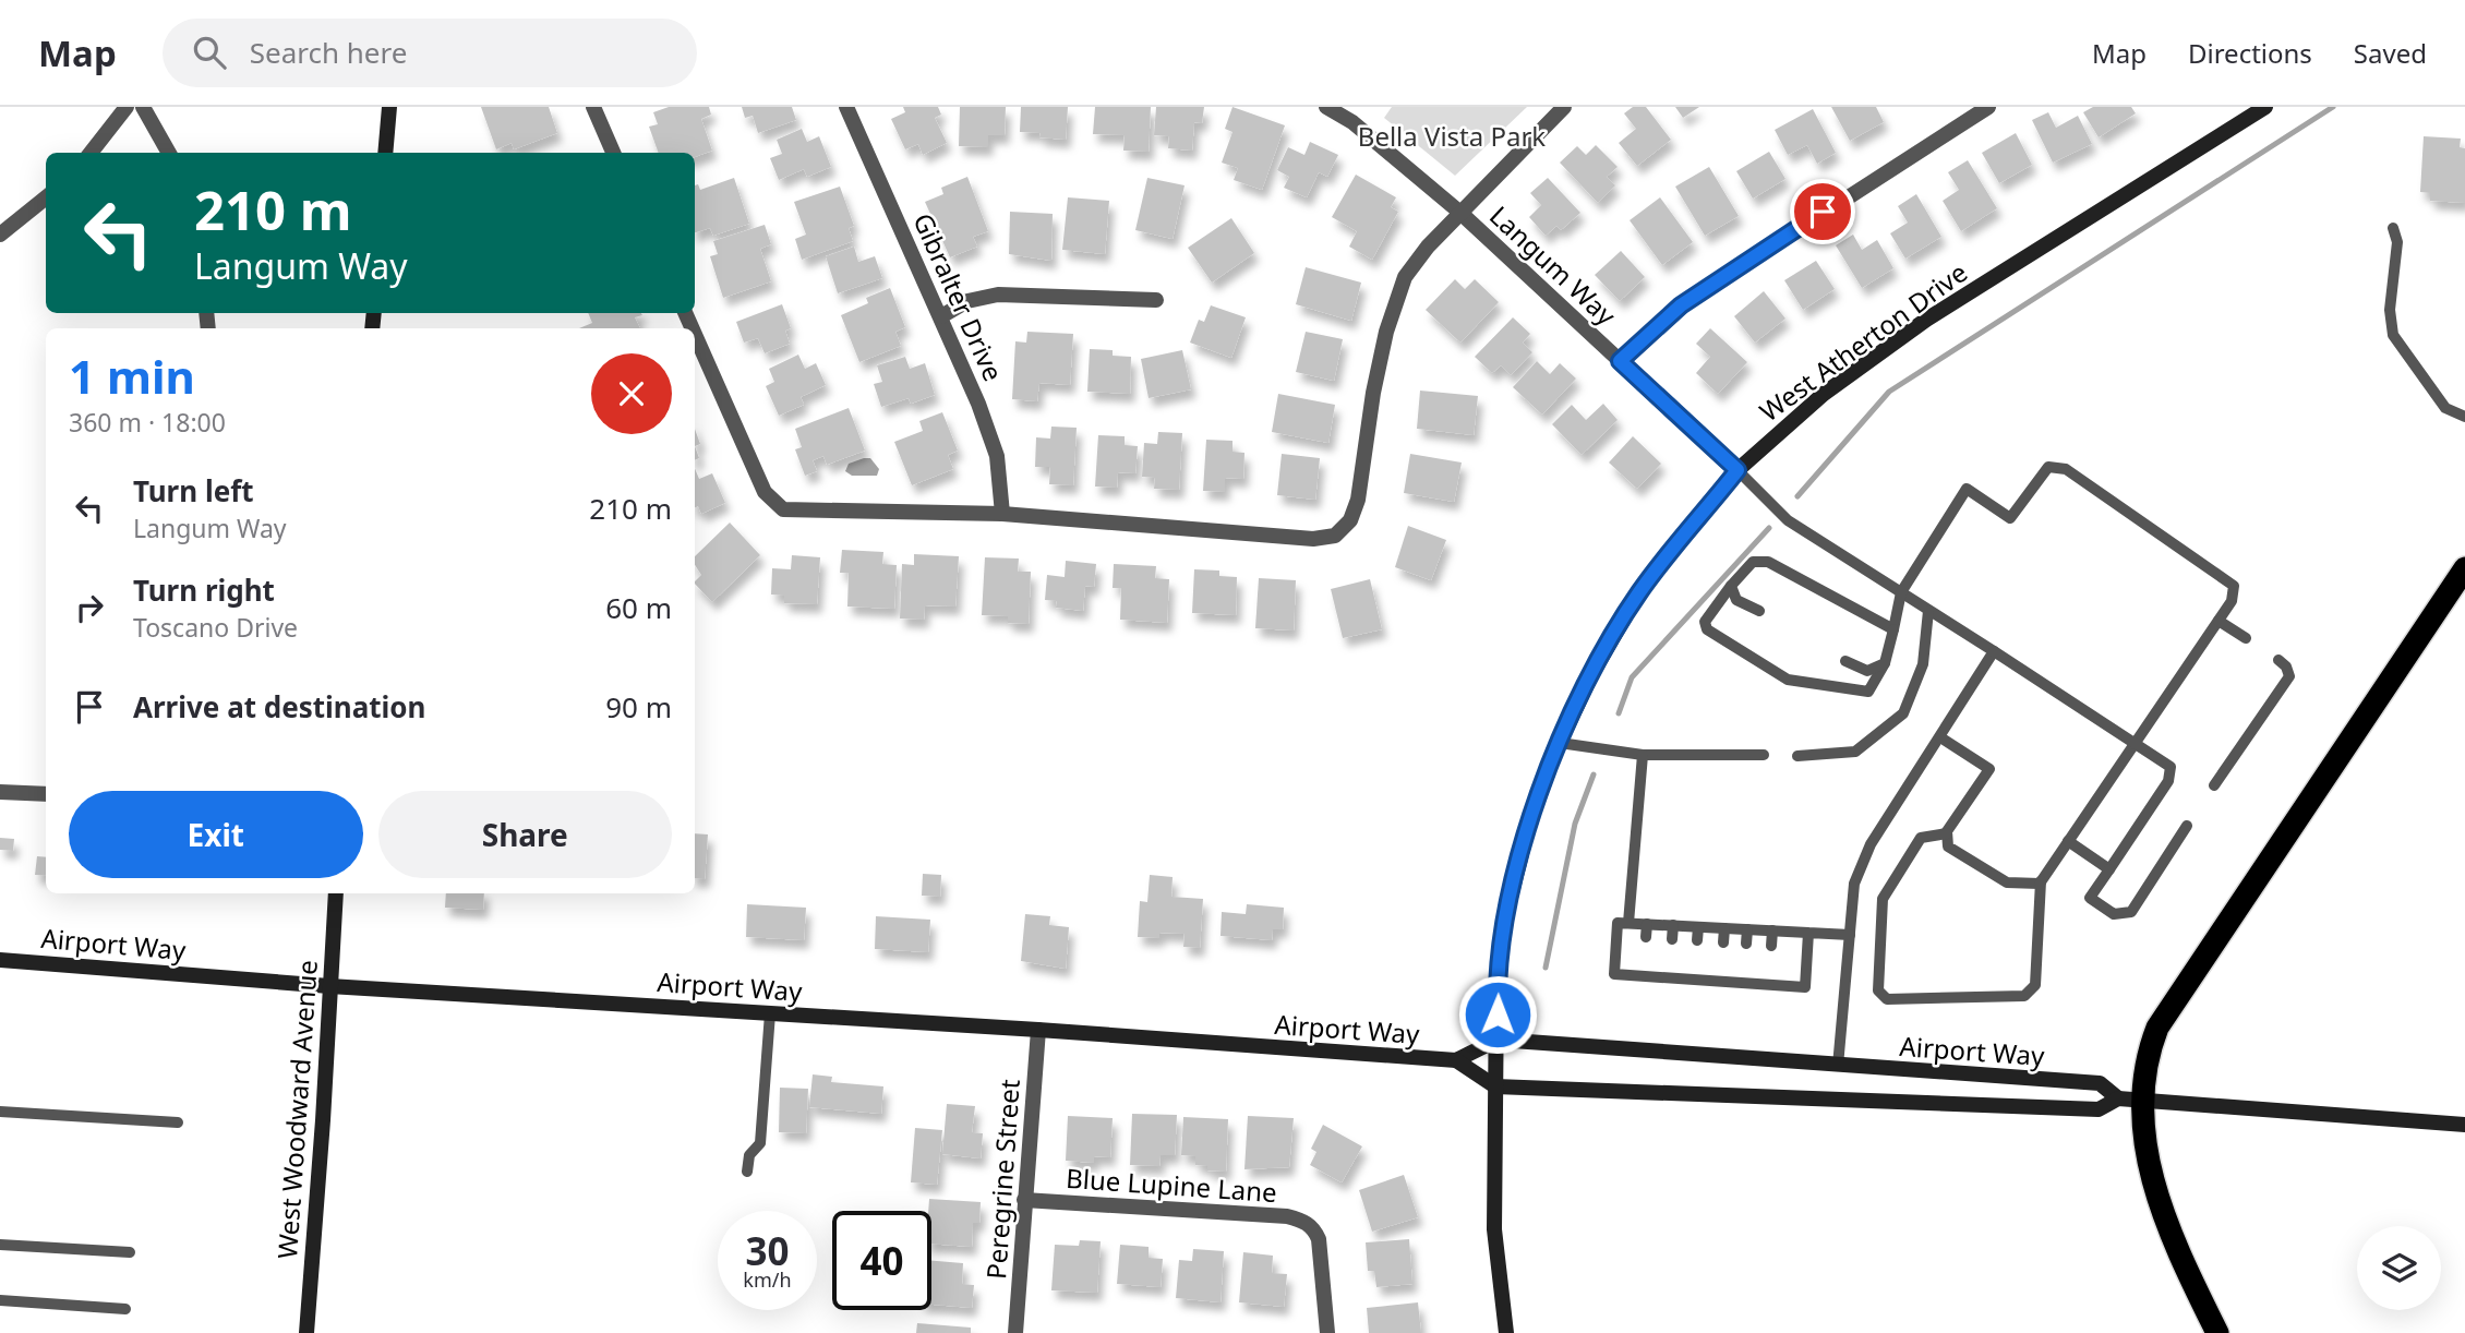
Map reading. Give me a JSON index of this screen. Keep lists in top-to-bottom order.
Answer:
{
  "streets": {
    "main road": ["West Atherton Drive", "Airport Way", "West Woodward Avenue"],
    "street": [
      "Langum Way",
      "Gibralter Drive",
      "Peregrine Street",
      "Blue Lupine Lane"
    ]
  },
  "crossings": [
    ["Langum Way", "West Atherton Drive"],
    ["West Atherton Drive", "Airport Way"],
    ["Airport Way", "West Woodward Avenue"],
    ["Airport Way", "Peregrine Street"],
    ["Peregrine Street", "Blue Lupine Lane"]
  ],
  "parks": ["Bella Vista Park"],
  "page": {
    "header": "Map",
    "search": "Search here",
    "nav": ["Map", "Directions", "Saved"],
    "turn": ["210 m", "Langum Way"],
    "heading": ["1 min", "360 m · 18:00"],
    "list": [
      {
        "name": "Turn left",
        "note": "Langum Way",
        "value": "210 m"
      },
      {
        "name": "Turn right",
        "note": "Toscano Drive",
        "value": "60 m"
      },
      {
        "name": "Arrive at destination",
        "value": "90 m"
      }
    ],
    "buttons": ["Exit", "Share"],
    "speed": "30 km/h",
    "limit": "40"
  }
}
